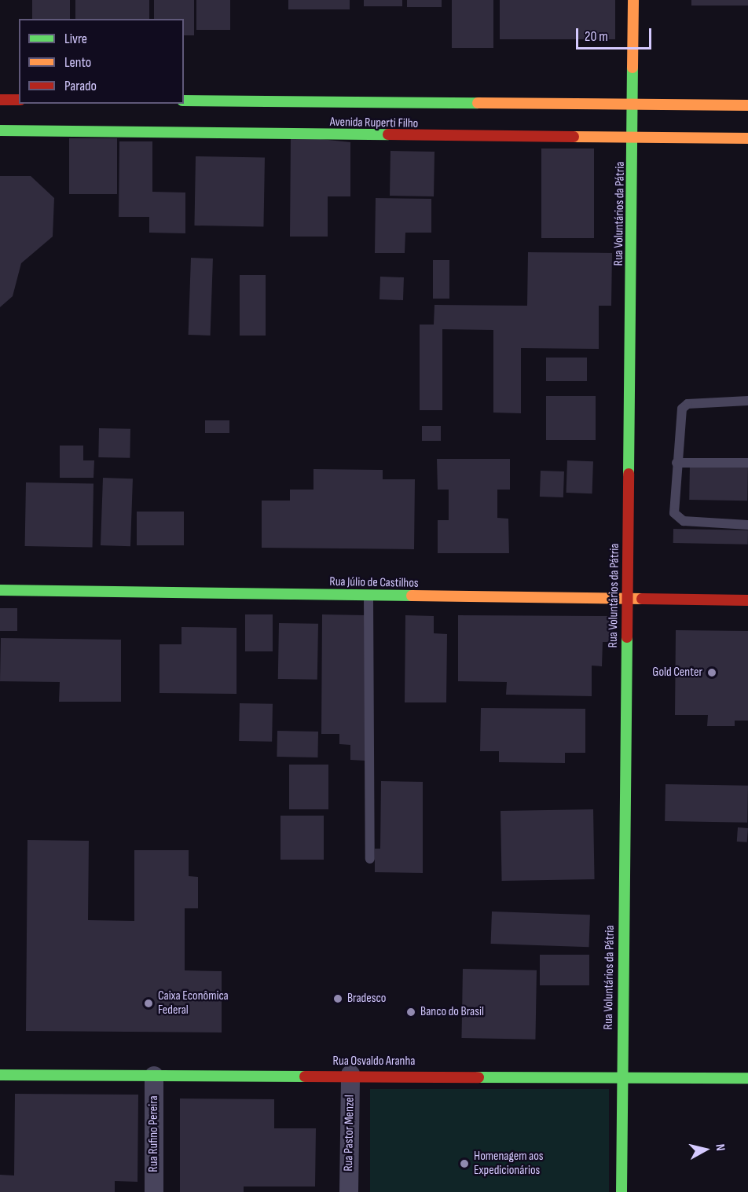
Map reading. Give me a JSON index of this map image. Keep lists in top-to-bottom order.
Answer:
{
  "streets": {
    "main road": [
      "Avenida Ruperti Filho",
      "Rua Voluntários da Pátria",
      "Rua Júlio de Castilhos",
      "Rua Osvaldo Aranha"
    ],
    "street": ["Rua Pastor Menzel", "Rua Rufino Pereira"]
  },
  "crossings": [
    ["Avenida Ruperti Filho", "Rua Voluntários da Pátria"],
    ["Rua Voluntários da Pátria", "Rua Júlio de Castilhos"],
    ["Rua Voluntários da Pátria", "Rua Osvaldo Aranha"],
    ["Rua Osvaldo Aranha", "Rua Pastor Menzel"],
    ["Rua Osvaldo Aranha", "Rua Rufino Pereira"]
  ],
  "places": [
    "Gold Center",
    "Bradesco",
    "Caixa Econômica Federal",
    "Banco do Brasil",
    "Homenagem aos Expedicionários"
  ],
  "legend": ["Livre", "Lento", "Parado"],
  "scale_bar": "20 m",
  "north": "right"
}
